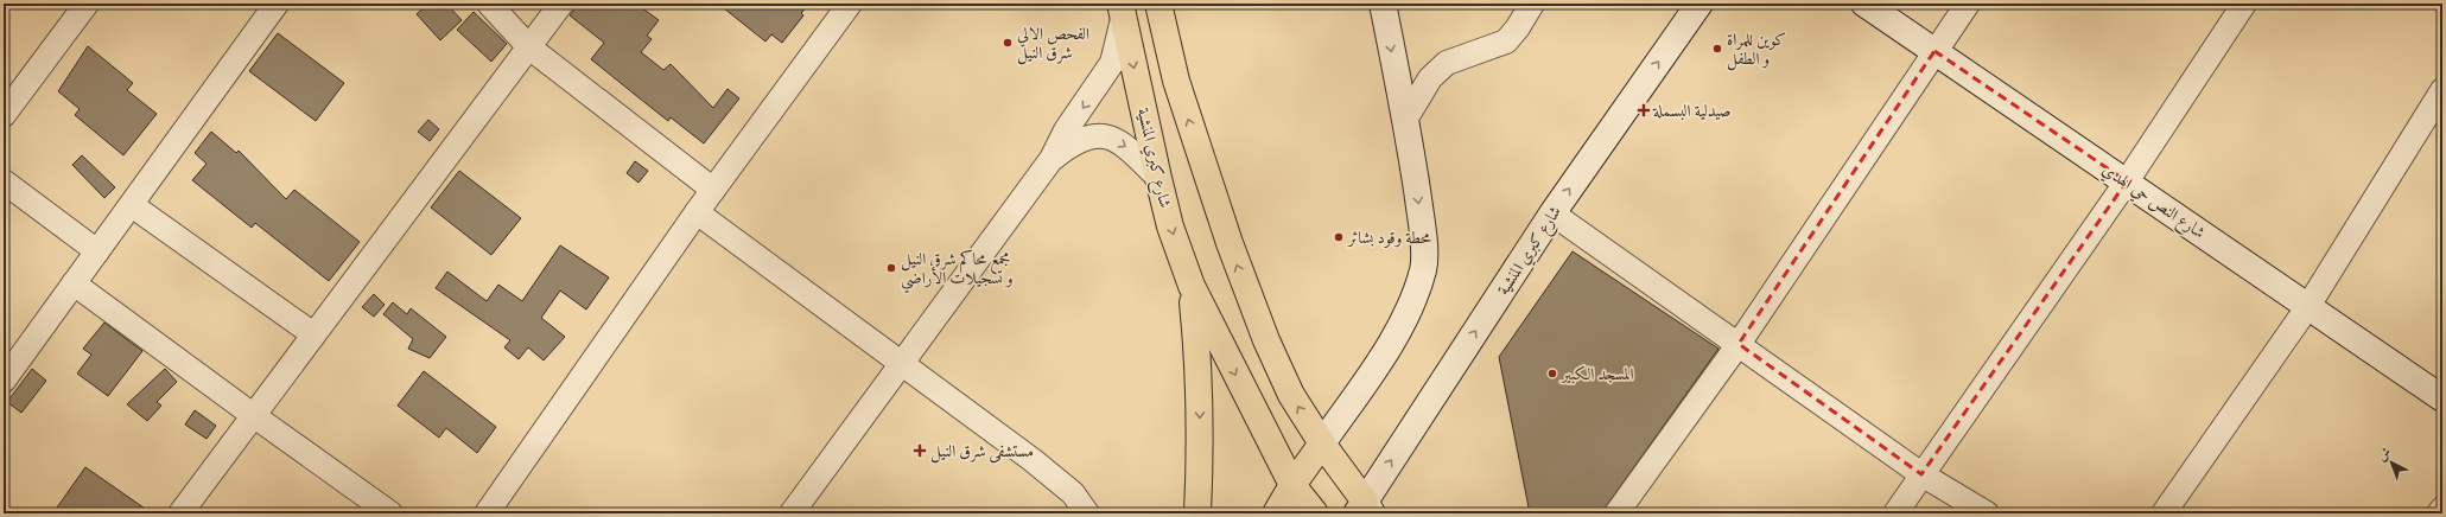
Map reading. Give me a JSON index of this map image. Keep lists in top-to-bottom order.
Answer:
{
  "streets": {
    "main road": ["شارع كبري المنشية"],
    "street": ["شارع النص حي الهدي"]
  },
  "places": {
    "other": [
      "الفحص الالي شرق النيل",
      "كوين للمراة و الطفل",
      "محطة وقود بشائر",
      "مجمع محاكم شرق النيل و تسجيلات الأراضي",
      "المسجد الكبير"
    ],
    "health": ["صيدلية البسملة", "مستشفى شرق النيل"]
  },
  "north": "top left"
}
